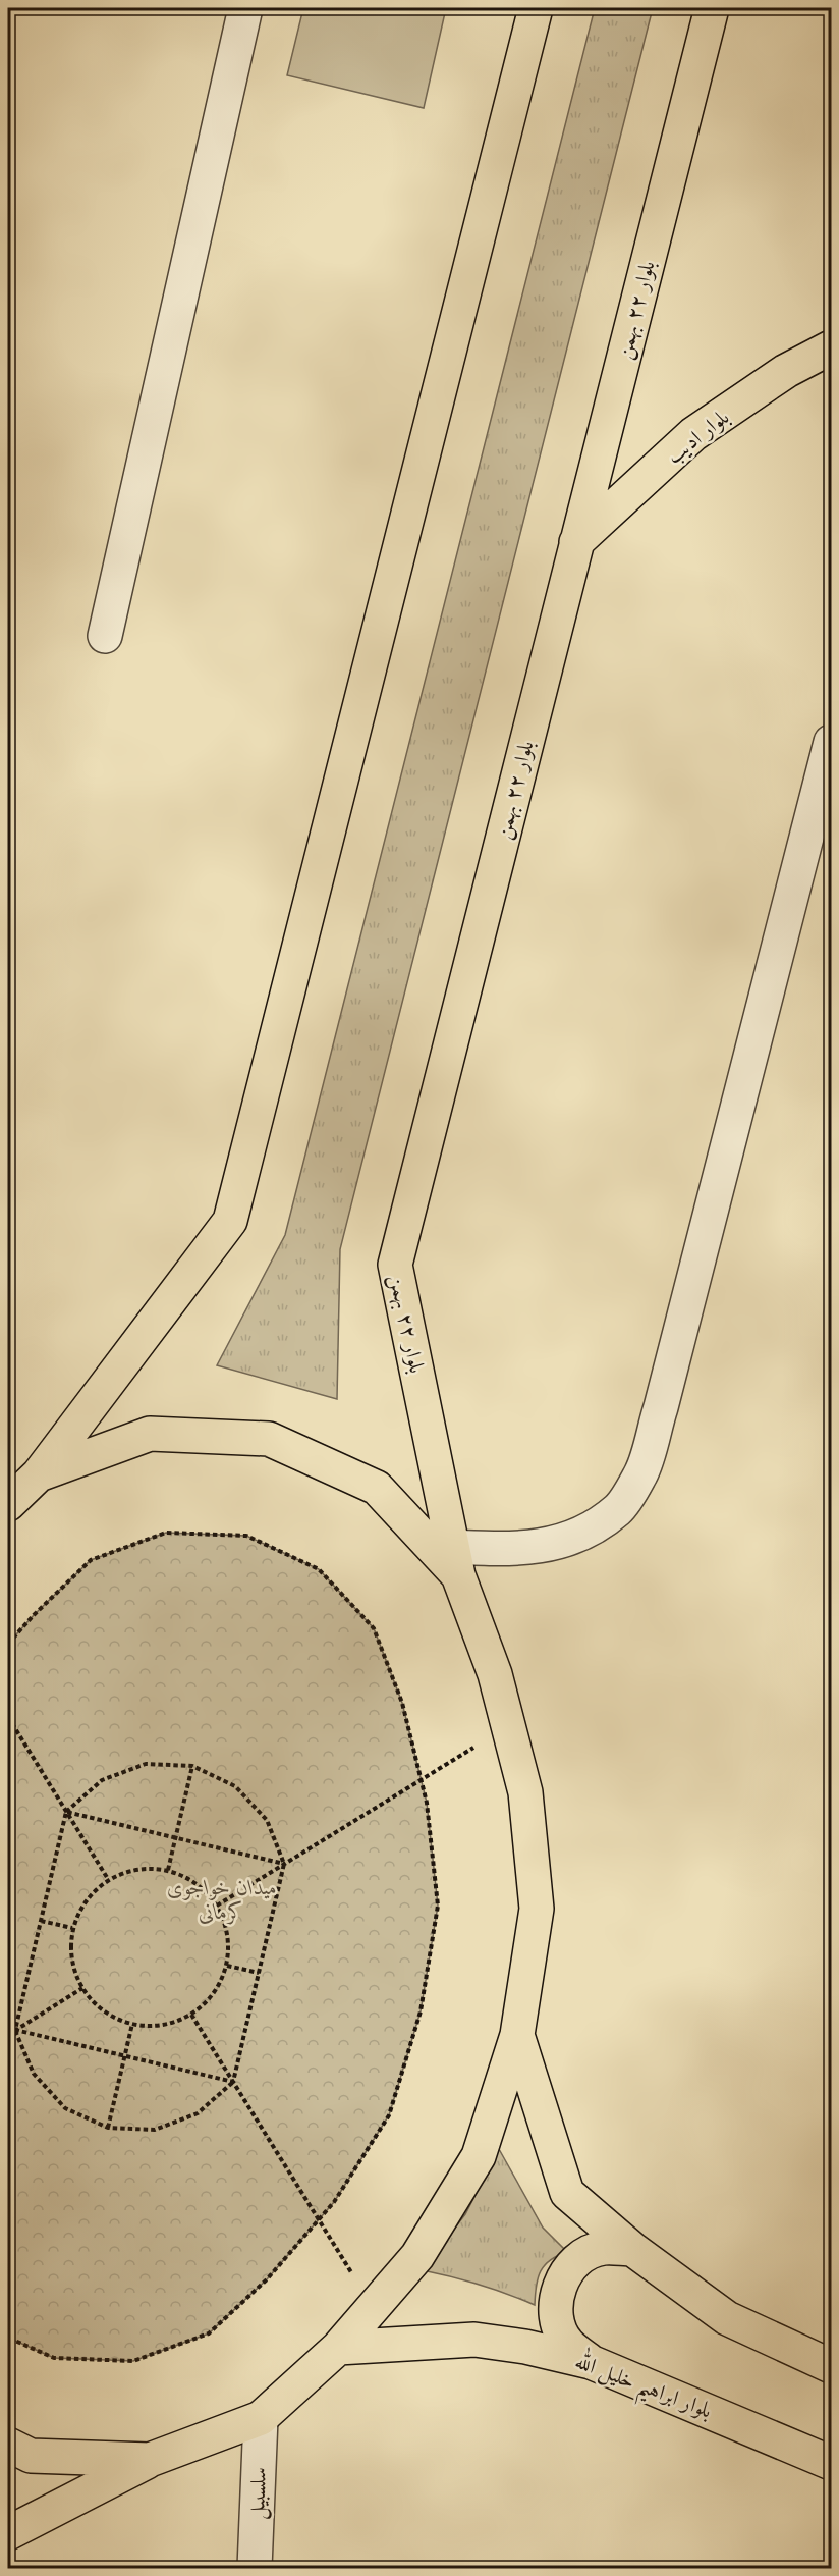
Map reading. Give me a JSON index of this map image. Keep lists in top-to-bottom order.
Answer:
{
  "streets": {
    "main road": ["بلوار ۲۲ بهمن", "بلوار ادیب", "بلوار ابراهیم خلیل الله"],
    "street": ["سلسبیل"]
  },
  "crossings": [
    ["بلوار ۲۲ بهمن", "بلوار ادیب"]
  ],
  "parks": ["میدان خواجوی کرمانی"]
}
